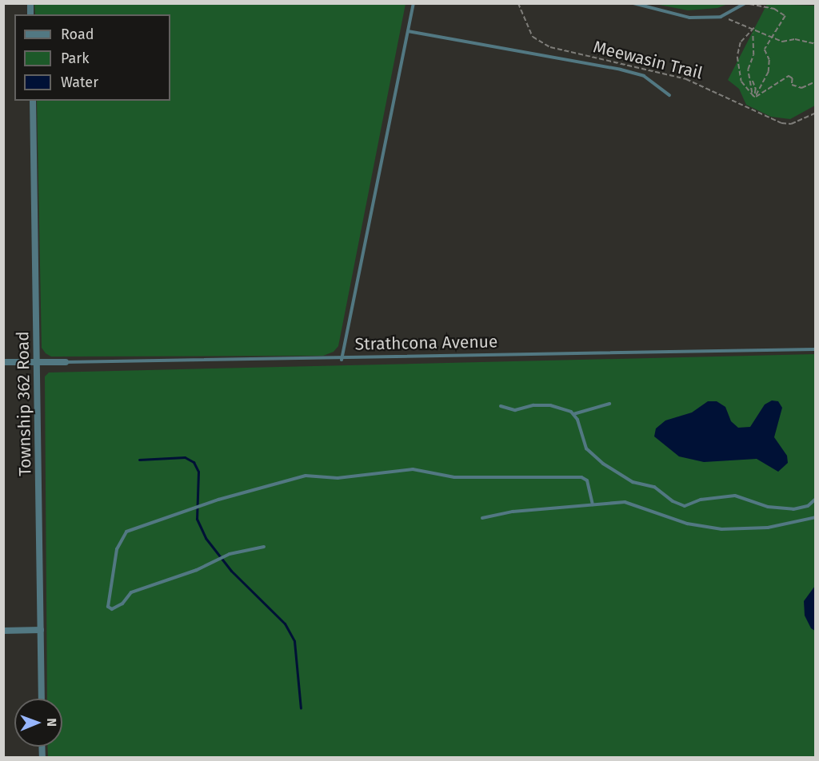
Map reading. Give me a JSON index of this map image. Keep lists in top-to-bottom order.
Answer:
{
  "streets": {
    "street": ["Strathcona Avenue", "Township 362 Road"],
    "path": ["Meewasin Trail"]
  },
  "crossings": [
    ["Strathcona Avenue", "Township 362 Road"]
  ],
  "legend": ["Road", "Park", "Water"],
  "north": "right"
}
